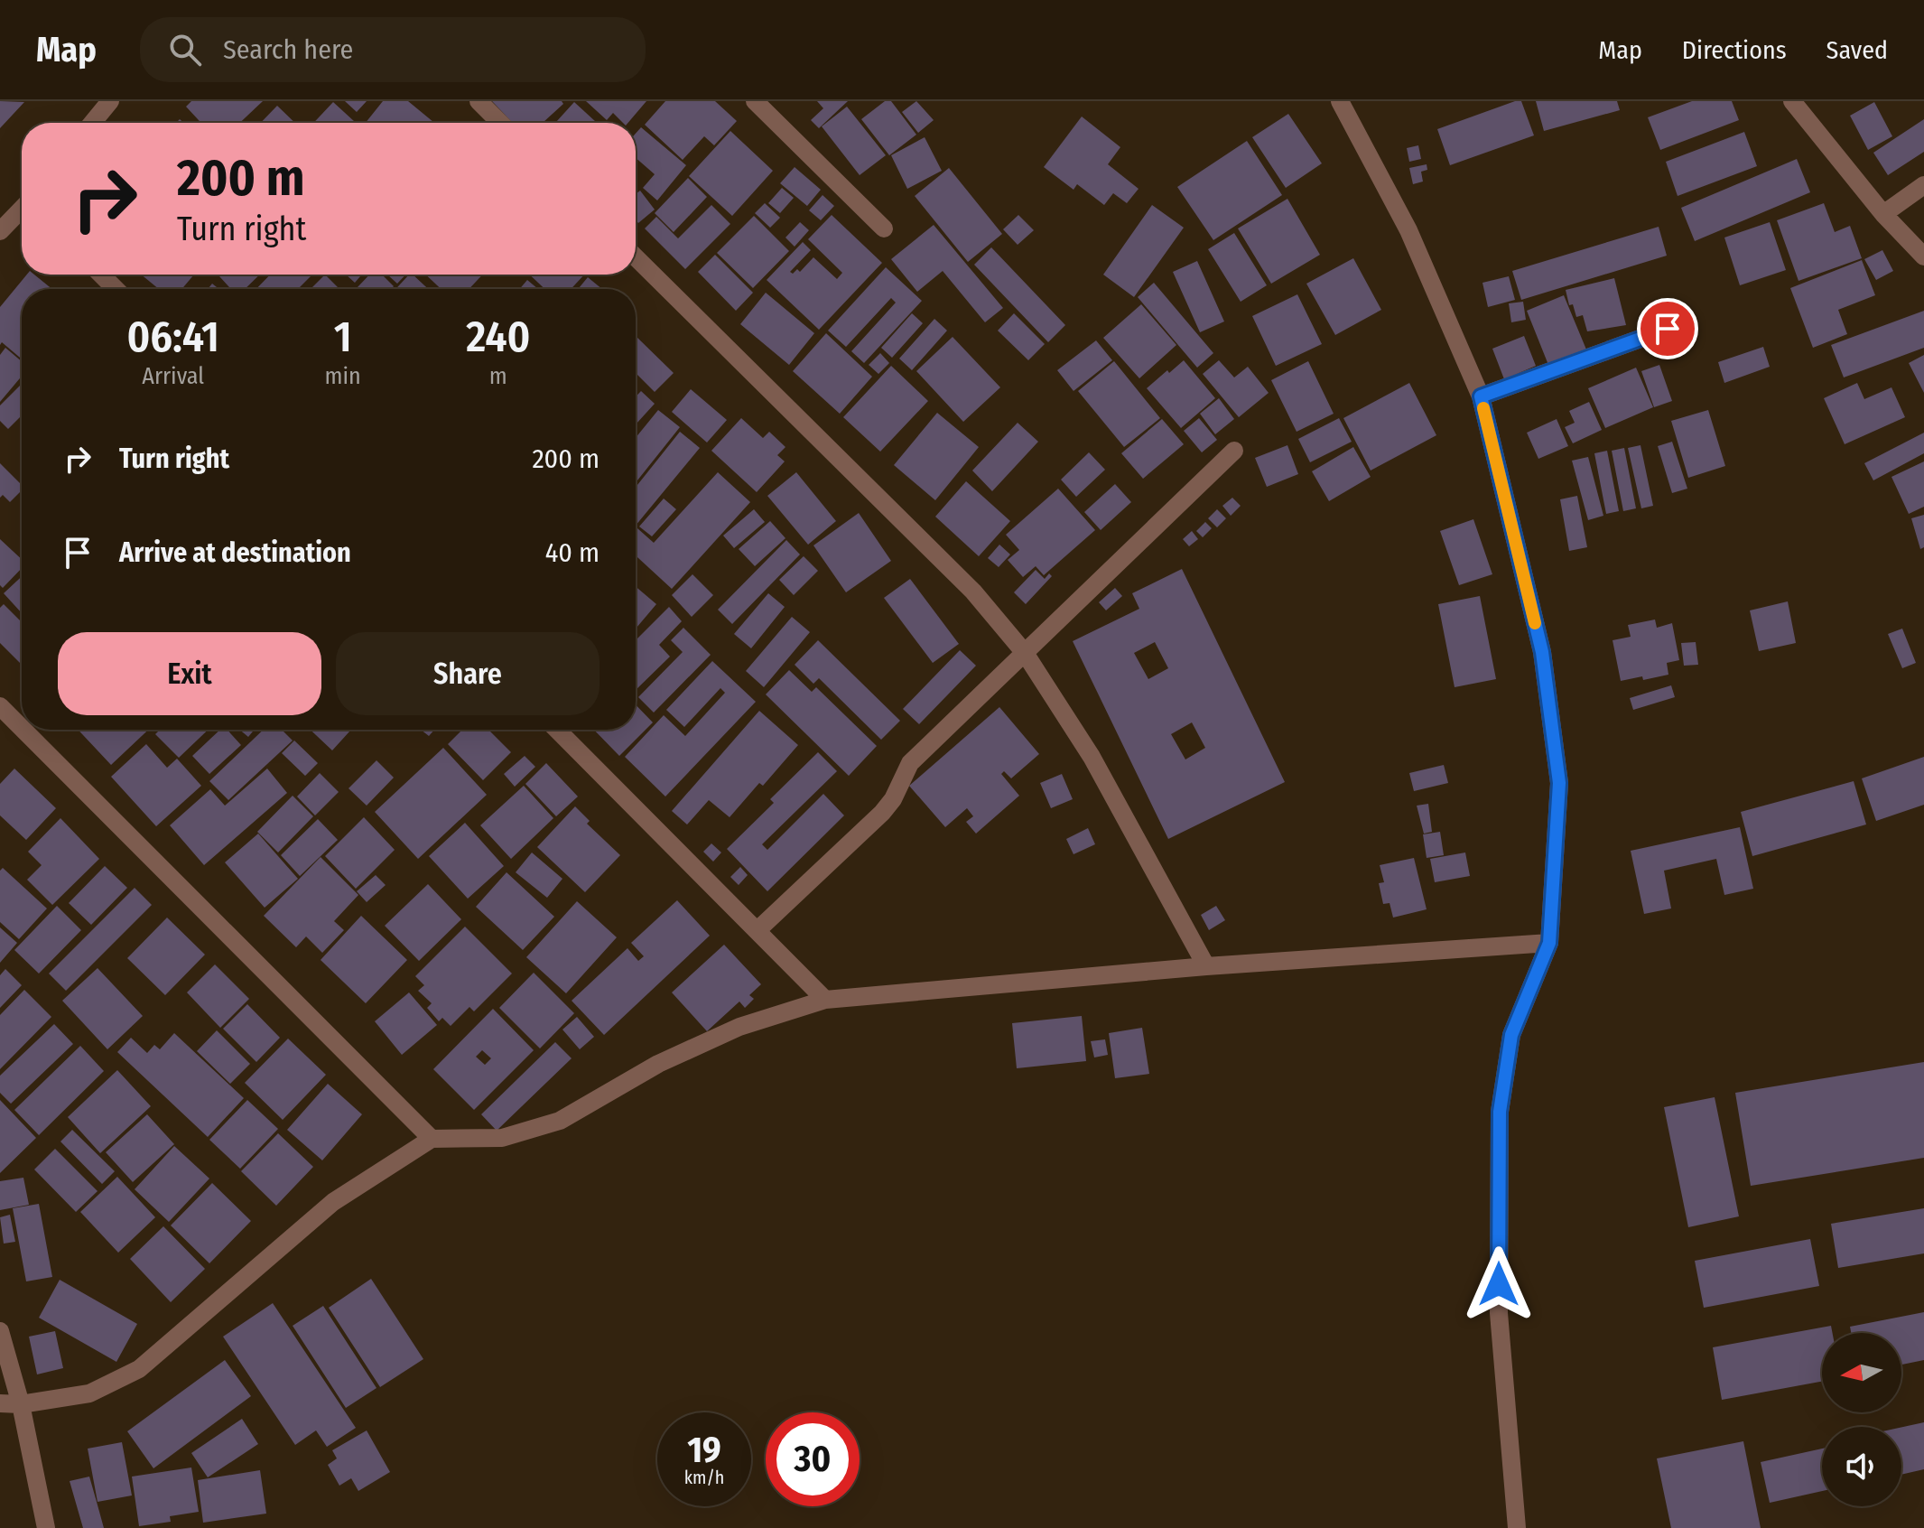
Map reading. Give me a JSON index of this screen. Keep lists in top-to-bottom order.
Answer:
{
  "north": "left",
  "page": {
    "header": "Map",
    "search": "Search here",
    "nav": ["Map", "Directions", "Saved"],
    "turn": ["200 m", "Turn right"],
    "eta": [
      "06:41",
      "Arrival",
      "1",
      "min",
      "240",
      "m"
    ],
    "list": [
      {
        "name": "Turn right",
        "value": "200 m"
      },
      {
        "name": "Arrive at destination",
        "value": "40 m"
      }
    ],
    "buttons": ["Exit", "Share"],
    "speed": "19 km/h",
    "limit": "30"
  }
}
